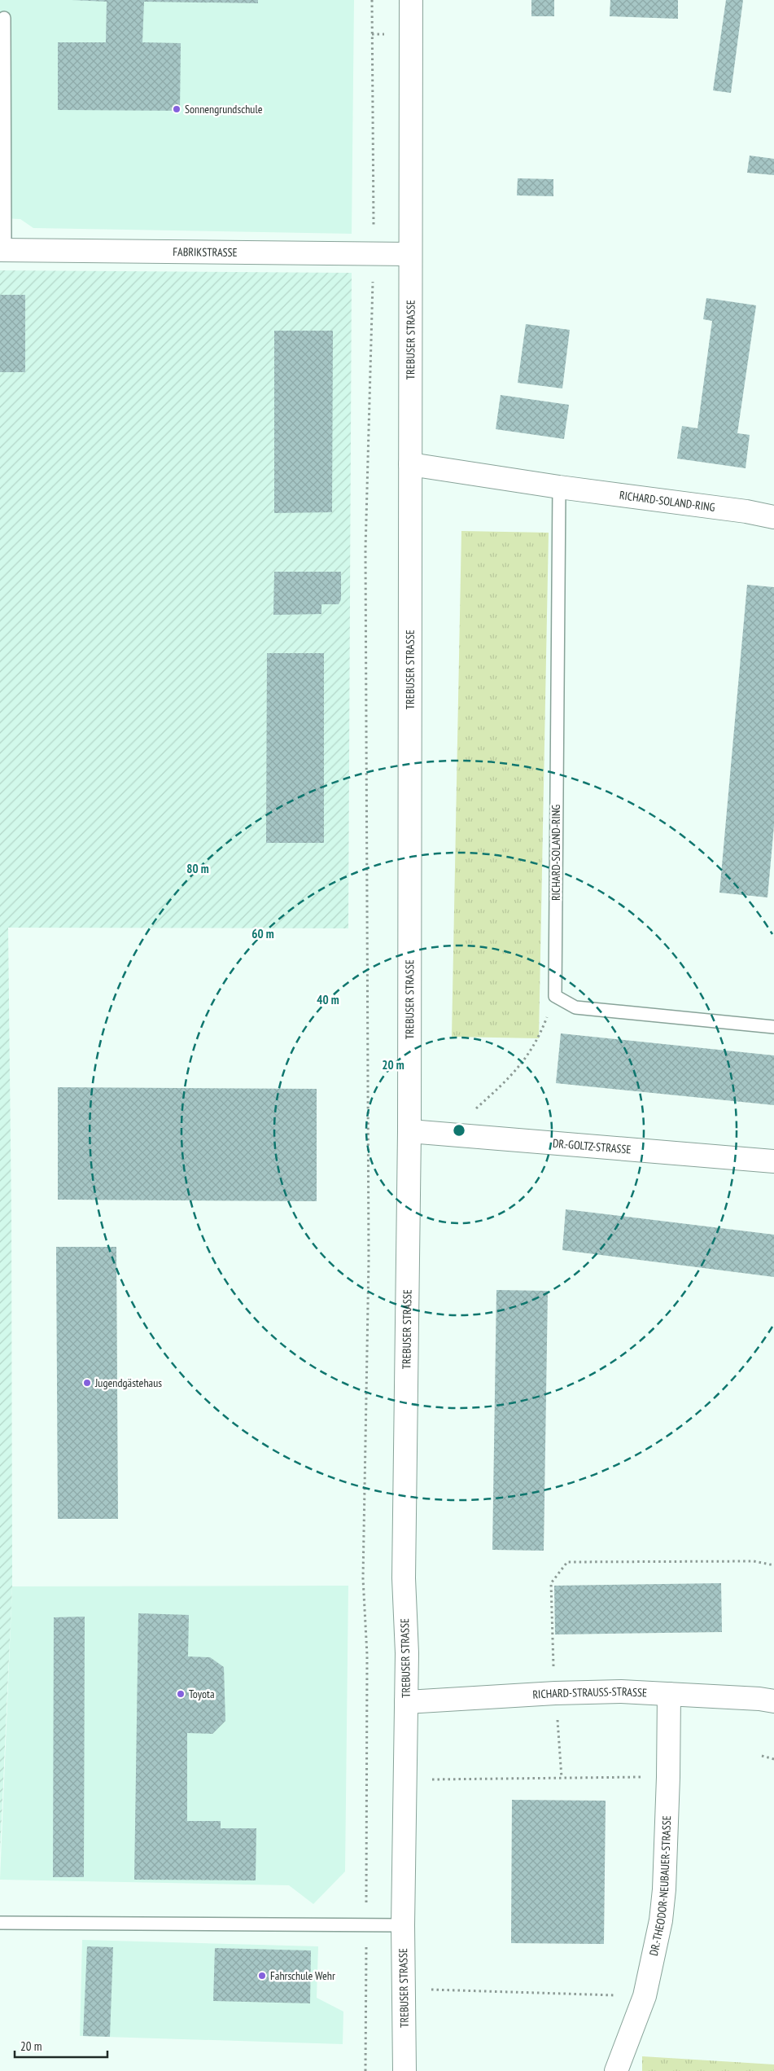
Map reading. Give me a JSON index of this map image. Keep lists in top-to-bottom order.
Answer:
{
  "streets": {
    "street": [
      "FABRIKSTRASSE",
      "TREBUSER STRASSE",
      "RICHARD-SOLAND-RING",
      "DR.-GOLTZ-STRASSE",
      "RICHARD-STRAUSS-STRASSE",
      "DR.-THEODOR-NEUBAUER-STRASSE"
    ]
  },
  "crossings": [
    ["FABRIKSTRASSE", "TREBUSER STRASSE"],
    ["TREBUSER STRASSE", "RICHARD-SOLAND-RING"],
    ["TREBUSER STRASSE", "DR.-GOLTZ-STRASSE"],
    ["TREBUSER STRASSE", "RICHARD-STRAUSS-STRASSE"],
    ["RICHARD-STRAUSS-STRASSE", "DR.-THEODOR-NEUBAUER-STRASSE"]
  ],
  "places": [
    "Sonnengrundschule",
    "Jugendgästehaus",
    "Toyota",
    "Fahrschule Wehr"
  ],
  "scale_bar": "20 m",
  "rings": [
    "80 m",
    "60 m",
    "40 m",
    "20 m"
  ]
}
